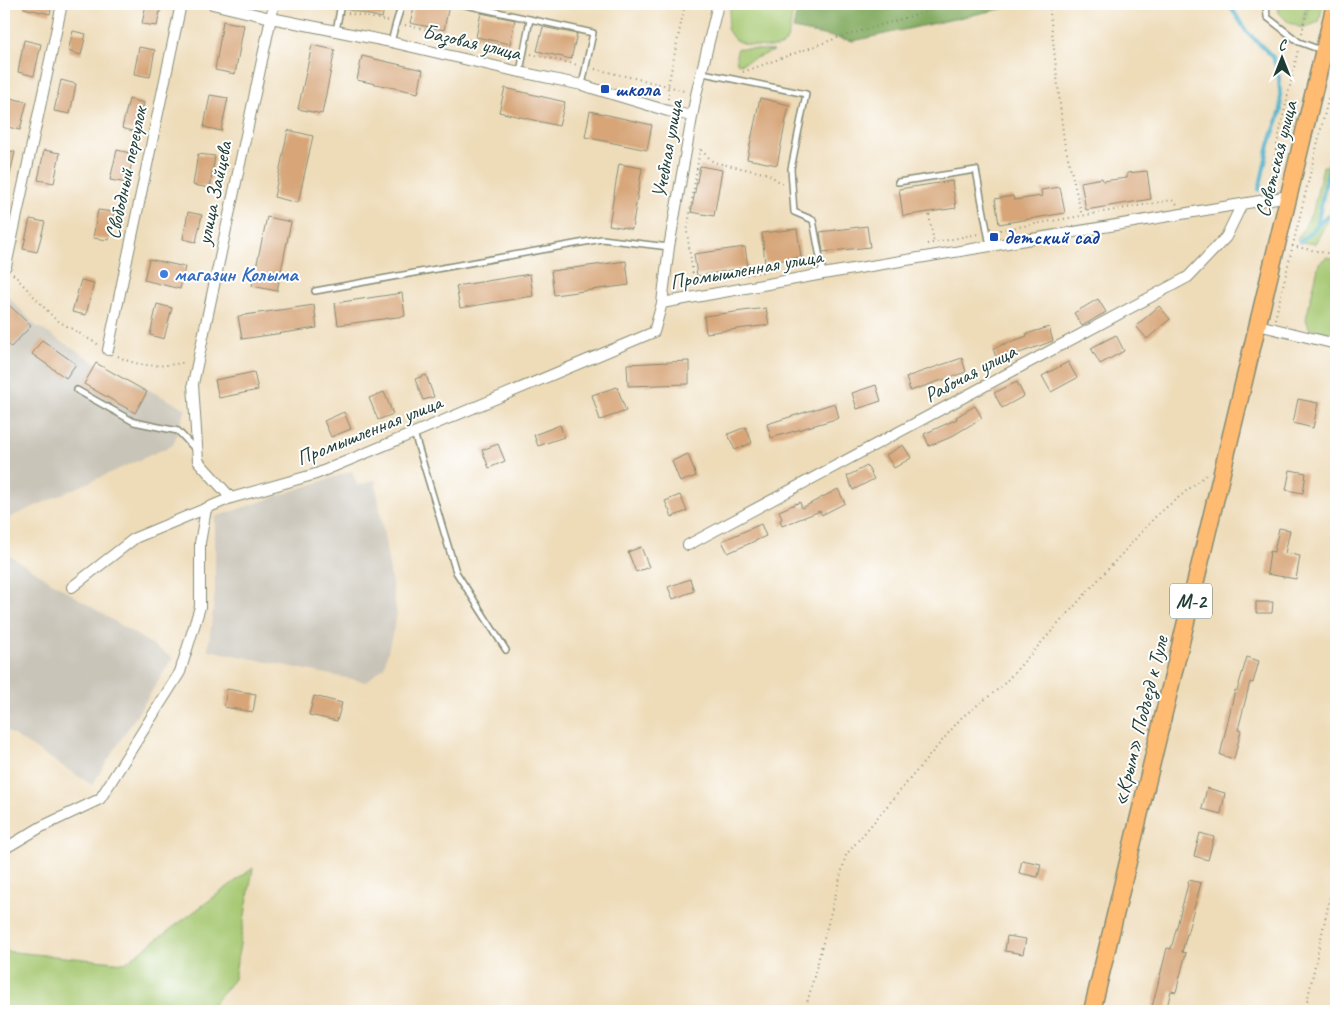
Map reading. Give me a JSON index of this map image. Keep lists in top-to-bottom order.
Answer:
{
  "streets": {
    "main road": ["Советская улица", "М-2", "«Крым» Подъезд к Туле"],
    "street": [
      "Базовая улица",
      "Учебная улица",
      "Свободный переулок",
      "улица Зайцева",
      "Промышленная улица",
      "Рабочая улица"
    ]
  },
  "crossings": [
    ["Базовая улица", "Учебная улица"],
    ["Базовая улица", "улица Зайцева"],
    ["Учебная улица", "Промышленная улица"],
    ["Советская улица", "Промышленная улица"],
    ["Советская улица", "«Крым» Подъезд к Туле"],
    ["улица Зайцева", "Промышленная улица"],
    ["Промышленная улица", "Рабочая улица"]
  ],
  "places": {
    "transit": ["школа", "детский сад"],
    "other": ["магазин Колыма"]
  },
  "north": "top"
}
